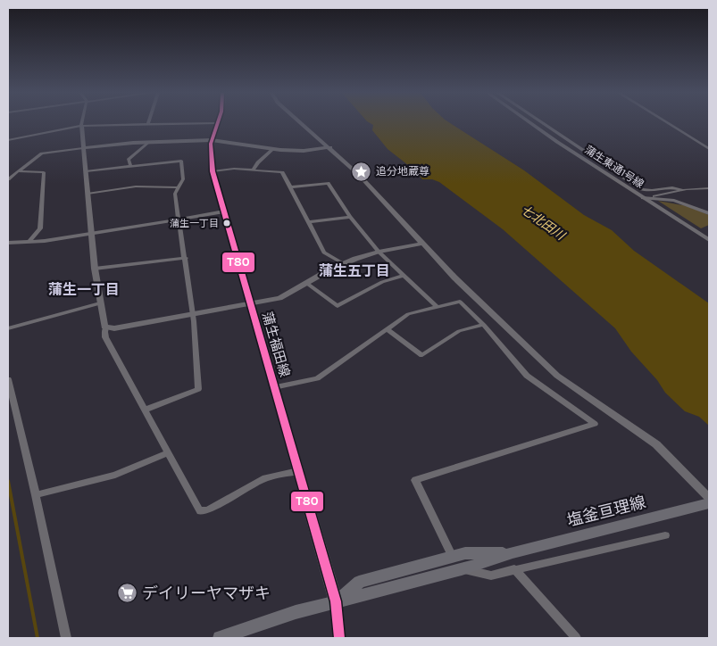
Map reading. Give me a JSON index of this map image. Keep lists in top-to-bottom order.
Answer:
{
  "streets": {
    "main road": ["蒲生福田線", "塩釜亘理線"],
    "street": ["蒲生東通1号線"]
  },
  "crossings": [
    ["蒲生福田線", "塩釜亘理線"]
  ],
  "districts": ["蒲生五丁目", "蒲生一丁目"],
  "water": ["七北田川"],
  "places": {
    "place": ["追分地蔵尊"],
    "other": ["蒲生一丁目"],
    "supermarket": ["デイリーヤマザキ"]
  },
  "lines": ["transit line T80"]
}
